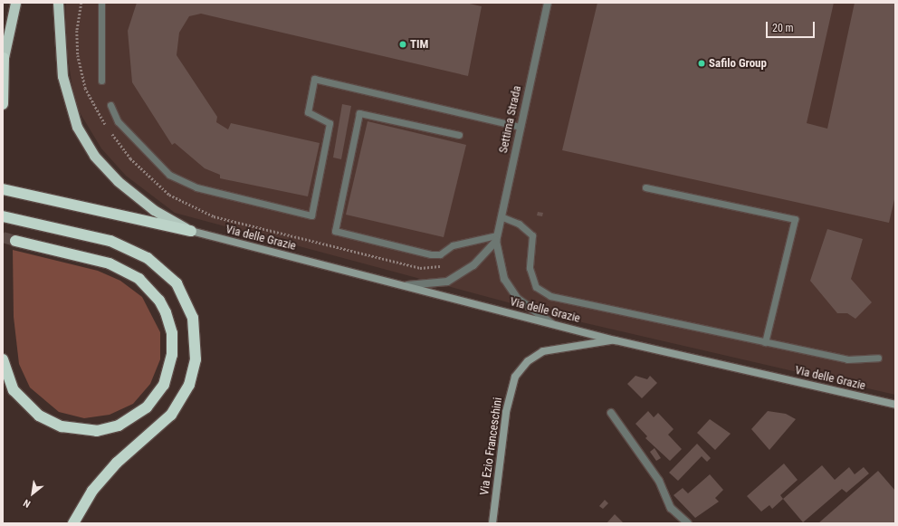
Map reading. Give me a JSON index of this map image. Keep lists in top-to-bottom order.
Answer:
{
  "streets": {
    "main road": ["Via delle Grazie", "Via Ezio Franceschini"],
    "street": ["Settima Strada"]
  },
  "crossings": [
    ["Settima Strada", "Via delle Grazie"],
    ["Via delle Grazie", "Via Ezio Franceschini"]
  ],
  "places": ["TIM", "Safilo Group"],
  "scale_bar": "20 m",
  "north": "bottom left"
}
